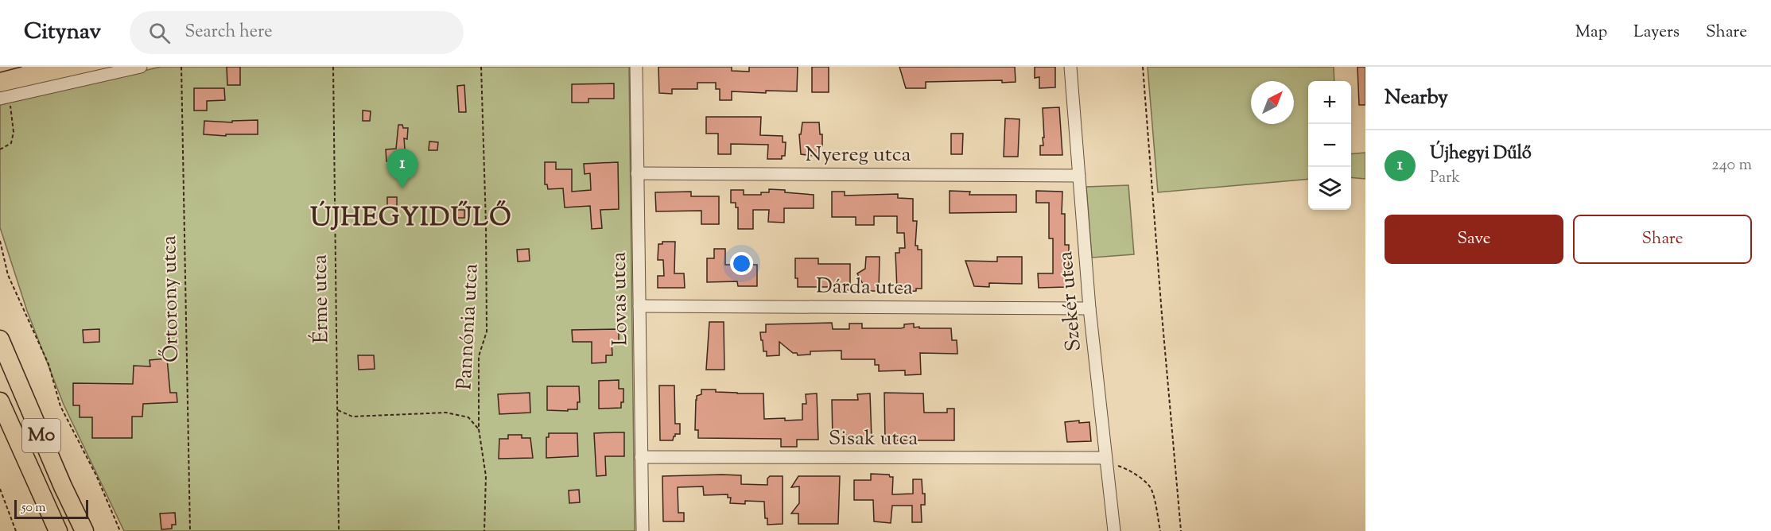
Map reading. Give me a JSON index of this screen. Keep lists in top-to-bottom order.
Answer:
{
  "streets": {
    "highway": ["M0"],
    "street": [
      "Nyereg utca",
      "Dárda utca",
      "Lovas utca",
      "Szekér utca",
      "Sisak utca"
    ],
    "path": ["Őrtorony utca", "Érme utca", "Pannónia utca"]
  },
  "crossings": [
    ["Nyereg utca", "Lovas utca"],
    ["Nyereg utca", "Szekér utca"],
    ["Dárda utca", "Lovas utca"],
    ["Dárda utca", "Szekér utca"],
    ["Lovas utca", "Sisak utca"],
    ["Szekér utca", "Sisak utca"]
  ],
  "districts": ["ÚJHEGYIDŰLŐ"],
  "scale_bar": "50 m",
  "north": "top right",
  "page": {
    "header": "Citynav",
    "search": "Search here",
    "nav": ["Map", "Layers", "Share"],
    "heading": "Nearby",
    "map_buttons": ["+", "−"],
    "list": [
      {
        "mark": "1",
        "name": "Újhegyi Dűlő",
        "note": "Park",
        "value": "240 m"
      }
    ],
    "pins": "1",
    "buttons": ["Save", "Share"],
    "scale": "50 m"
  }
}
